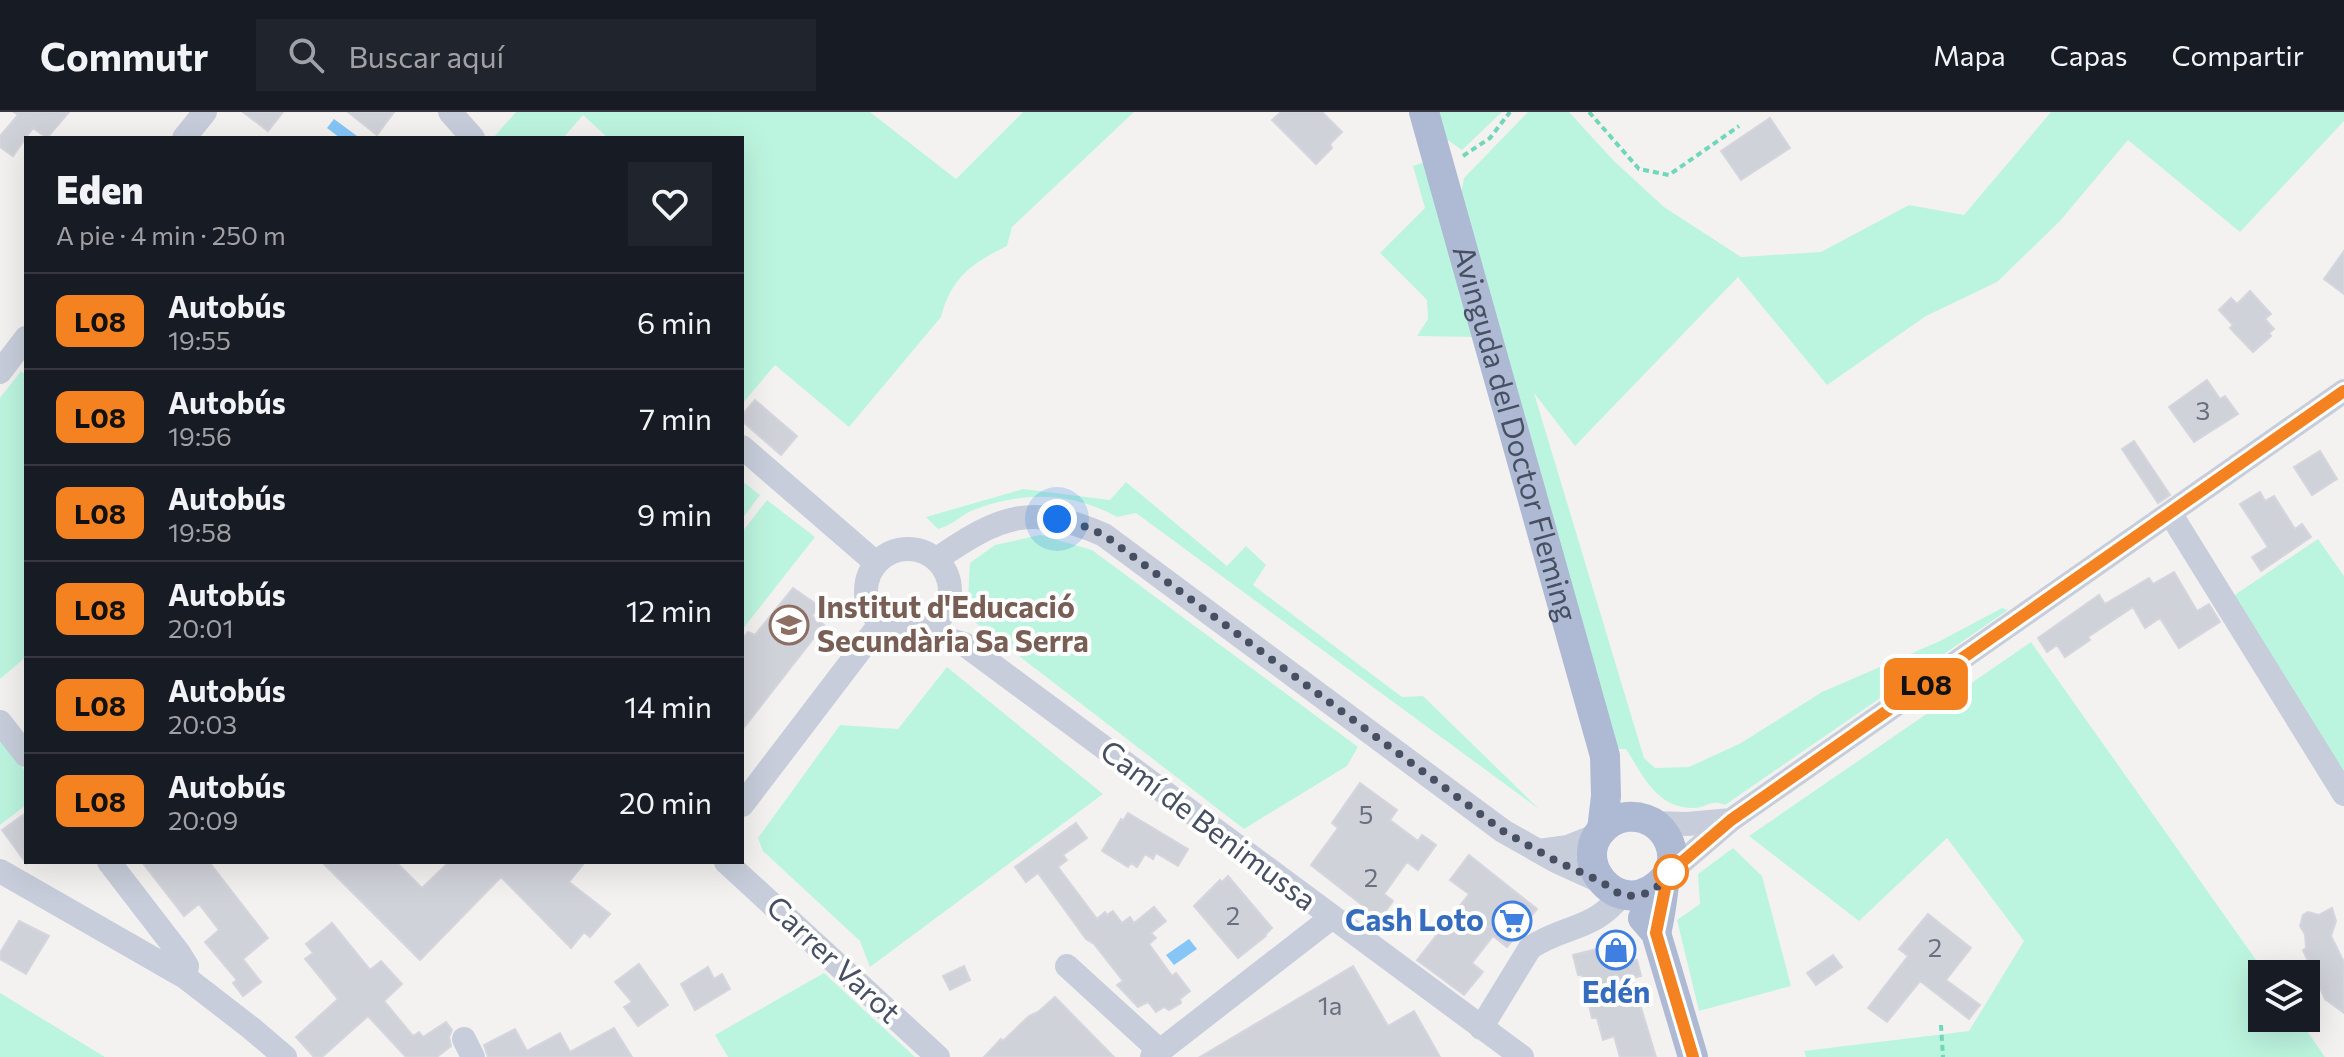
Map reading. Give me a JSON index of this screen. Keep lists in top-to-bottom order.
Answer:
{
  "streets": {
    "main road": ["Avinguda del Doctor Fleming"],
    "street": ["Camí de Benimussa", "Carrer Varot"]
  },
  "places": {
    "school or university": ["Institut d'Educació Secundària Sa Serra"],
    "supermarket": ["Cash Loto"],
    "shop": ["Edén"]
  },
  "lines": ["bus line L08"],
  "house_numbers": [
    "3",
    "5",
    "2",
    "2",
    "2",
    "1a"
  ],
  "page": {
    "header": "Commutr",
    "search": "Buscar aquí",
    "nav": ["Mapa", "Capas", "Compartir"],
    "on_map": "L08",
    "heading": ["Eden", "A pie · 4 min · 250 m"],
    "list": [
      {
        "mark": "L08",
        "name": "Autobús",
        "note": "19:55",
        "value": "6 min"
      },
      {
        "mark": "L08",
        "name": "Autobús",
        "note": "19:56",
        "value": "7 min"
      },
      {
        "mark": "L08",
        "name": "Autobús",
        "note": "19:58",
        "value": "9 min"
      },
      {
        "mark": "L08",
        "name": "Autobús",
        "note": "20:01",
        "value": "12 min"
      },
      {
        "mark": "L08",
        "name": "Autobús",
        "note": "20:03",
        "value": "14 min"
      },
      {
        "mark": "L08",
        "name": "Autobús",
        "note": "20:09",
        "value": "20 min"
      }
    ]
  }
}
